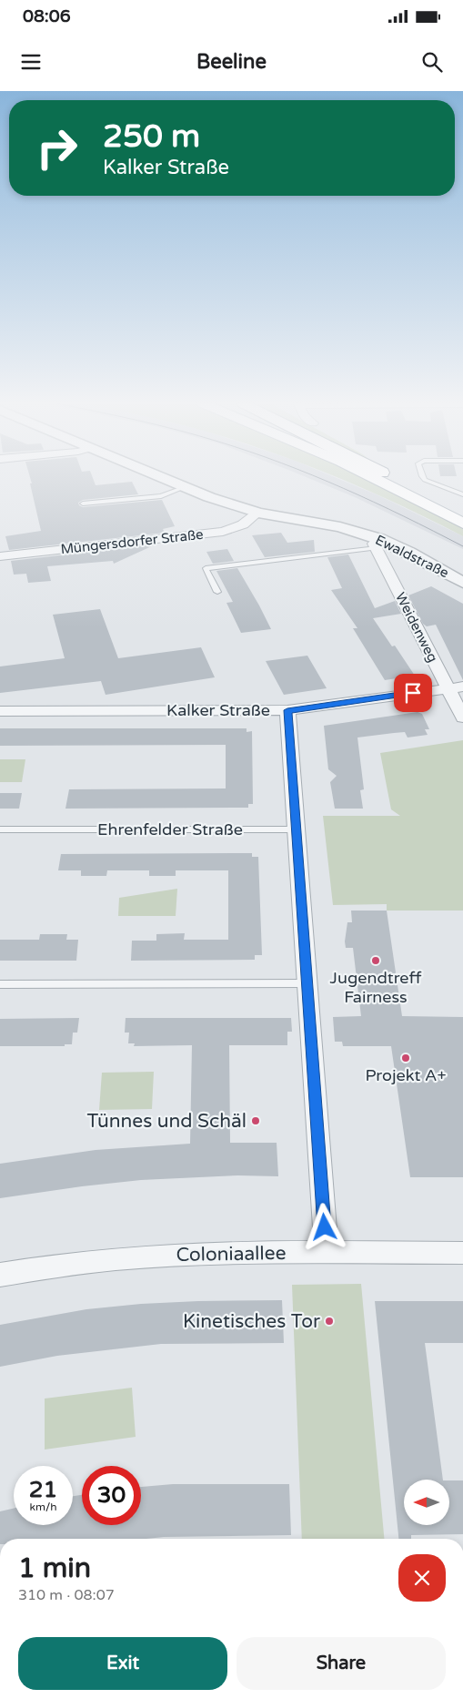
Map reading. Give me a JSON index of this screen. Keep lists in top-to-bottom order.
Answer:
{
  "streets": {
    "street": [
      "Müngersdorfer Straße",
      "Ewaldstraße",
      "Weidenweg",
      "Kalker Straße",
      "Coloniaallee"
    ],
    "lane": ["Ehrenfelder Straße"]
  },
  "crossings": [
    ["Müngersdorfer Straße", "Ewaldstraße"],
    ["Ewaldstraße", "Weidenweg"],
    ["Weidenweg", "Kalker Straße"]
  ],
  "places": [
    "Jugendtreff Fairness",
    "Projekt A+",
    "Tünnes und Schäl",
    "Kinetisches Tor"
  ],
  "north": "left",
  "page": {
    "status": "08:06",
    "header": "Beeline",
    "turn": ["250 m", "Kalker Straße"],
    "speed": "21 km/h",
    "limit": "30",
    "heading": ["1 min", "310 m · 08:07"],
    "buttons": ["Exit", "Share"]
  }
}
